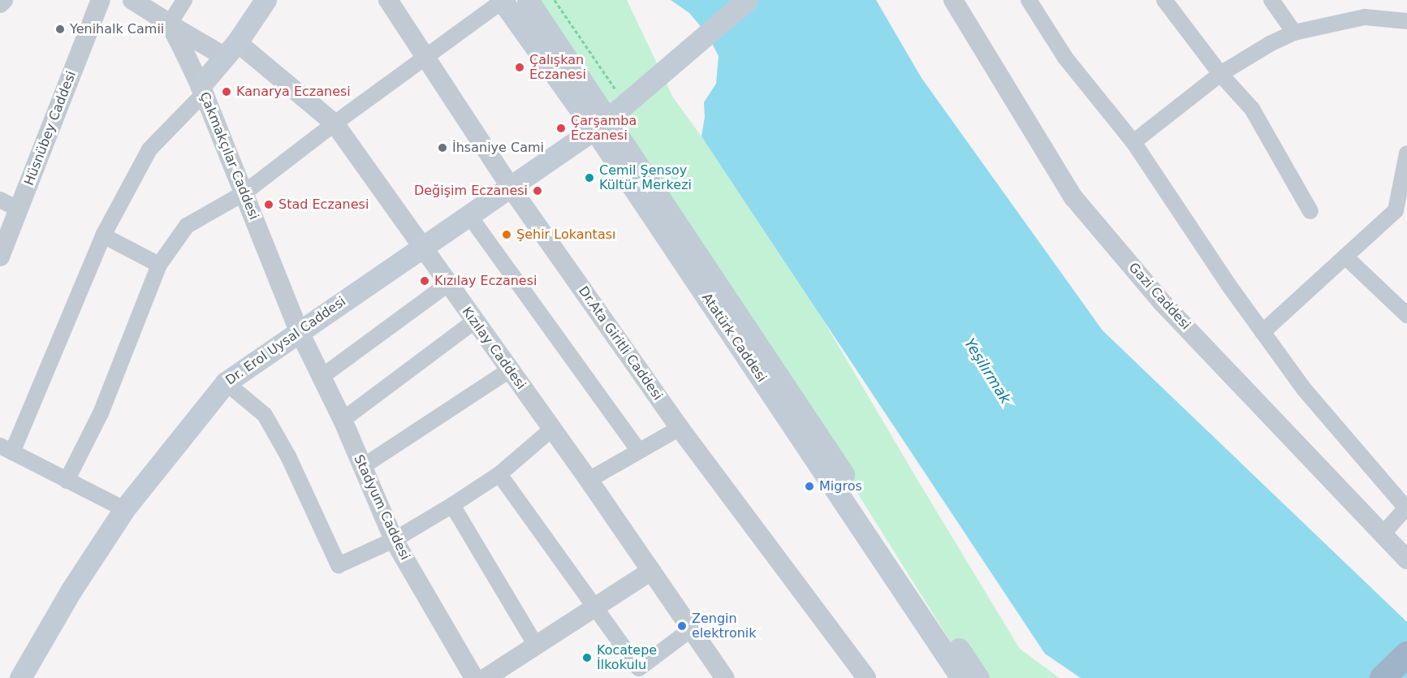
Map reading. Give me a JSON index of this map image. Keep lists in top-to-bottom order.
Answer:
{
  "streets": {
    "main road": ["Atatürk Caddesi", "Dr. Erol Uysal Caddesi"],
    "street": [
      "Hüsnübey Caddesi",
      "Çakmakçılar Caddesi",
      "Gazi Caddesi",
      "Dr.Ata Giritli Caddesi",
      "Kızılay Caddesi",
      "Stadyum Caddesi"
    ]
  },
  "crossings": [
    ["Çakmakçılar Caddesi", "Dr. Erol Uysal Caddesi"],
    ["Çakmakçılar Caddesi", "Kızılay Caddesi"],
    ["Çakmakçılar Caddesi", "Stadyum Caddesi"],
    ["Atatürk Caddesi", "Dr. Erol Uysal Caddesi"],
    ["Dr. Erol Uysal Caddesi", "Dr.Ata Giritli Caddesi"],
    ["Dr. Erol Uysal Caddesi", "Kızılay Caddesi"],
    ["Dr. Erol Uysal Caddesi", "Stadyum Caddesi"]
  ],
  "water": ["Yeşilırmak"],
  "places": [
    "Yenihalk Camii",
    "Çalışkan Eczanesi",
    "Kanarya Eczanesi",
    "Çarşamba Eczanesi",
    "İhsaniye Cami",
    "Cemil Şensoy Kültür Merkezi",
    "Değişim Eczanesi",
    "Stad Eczanesi",
    "Şehir Lokantası",
    "Kızılay Eczanesi",
    "Migros",
    "Zengin elektronik",
    "Kocatepe İlkokulu"
  ]
}
